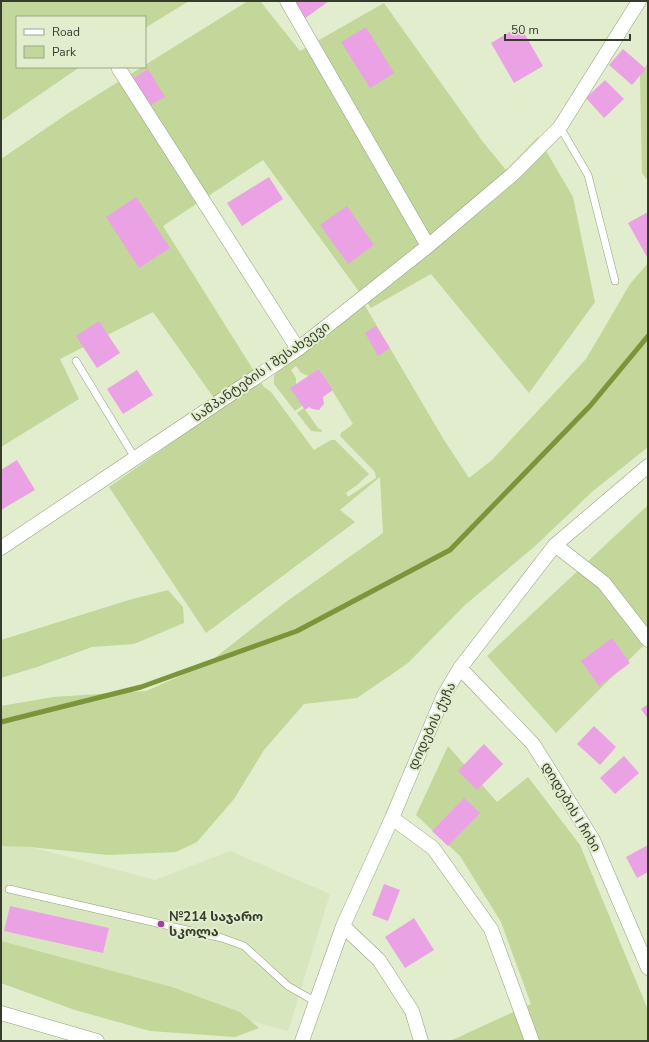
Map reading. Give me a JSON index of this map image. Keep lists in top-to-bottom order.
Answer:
{
  "streets": {
    "street": ["სამპანტების I შესახვევი", "დიდების ქუჩა", "დიდების I ჩიხი"]
  },
  "crossings": [
    ["დიდების ქუჩა", "დიდების I ჩიხი"]
  ],
  "places": ["№214 საჯარო სკოლა"],
  "legend": ["Road", "Park"],
  "scale_bar": "50 m"
}
